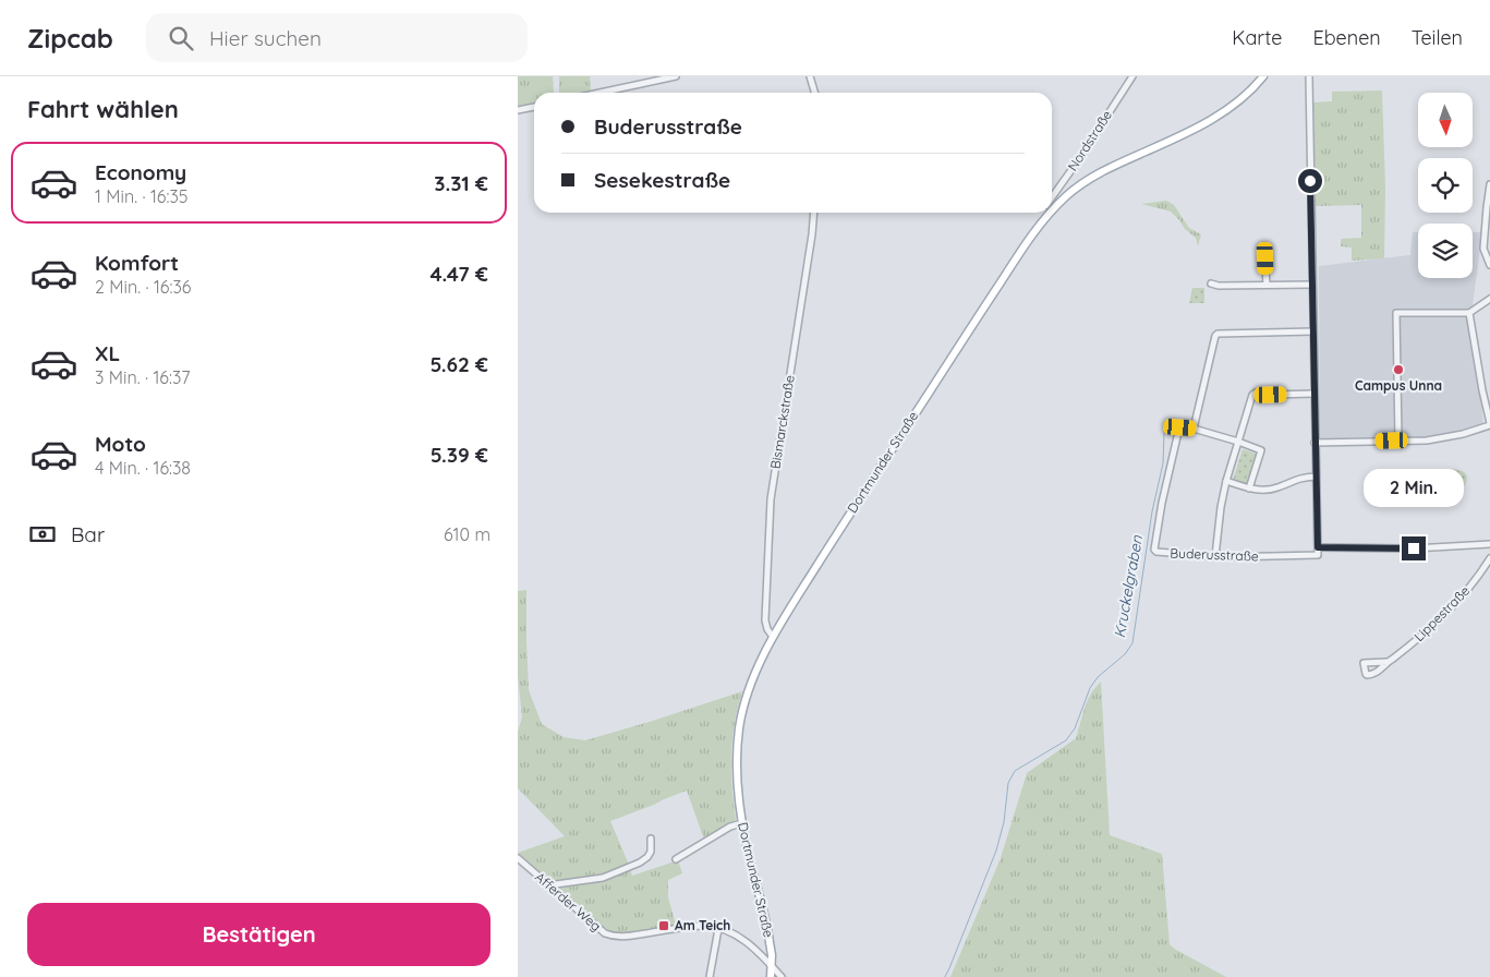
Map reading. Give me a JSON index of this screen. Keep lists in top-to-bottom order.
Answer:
{
  "streets": {
    "main road": ["Dortmunder Straße"],
    "street": [
      "Nordstraße",
      "Bismarckstraße",
      "Buderusstraße",
      "Lippestraße",
      "Afferder Weg"
    ]
  },
  "crossings": [
    ["Bismarckstraße", "Dortmunder Straße"],
    ["Dortmunder Straße", "Afferder Weg"]
  ],
  "water": ["Kruckelgraben"],
  "places": {
    "other": ["Campus Unna"],
    "transit": ["Am Teich"]
  },
  "north": "bottom",
  "page": {
    "header": "Zipcab",
    "search": "Hier suchen",
    "nav": ["Karte", "Ebenen", "Teilen"],
    "heading": "Fahrt wählen",
    "banner": ["Buderusstraße", "Sesekestraße"],
    "list": [
      {
        "name": "Economy",
        "note": "1 Min. · 16:35",
        "value": "3.31 €"
      },
      {
        "name": "Komfort",
        "note": "2 Min. · 16:36",
        "value": "4.47 €"
      },
      {
        "name": "XL",
        "note": "3 Min. · 16:37",
        "value": "5.62 €"
      },
      {
        "name": "Moto",
        "note": "4 Min. · 16:38",
        "value": "5.39 €"
      }
    ],
    "bubble": "2 Min.",
    "pay": ["Bar", "610 m"],
    "buttons": "Bestätigen"
  }
}
